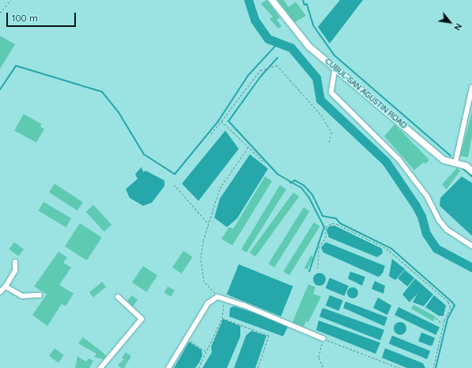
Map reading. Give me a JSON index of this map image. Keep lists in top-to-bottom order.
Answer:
{
  "streets": {
    "street": ["CUBUL-SAN AGUSTIN ROAD"]
  },
  "scale_bar": "100 m",
  "north": "bottom right"
}
